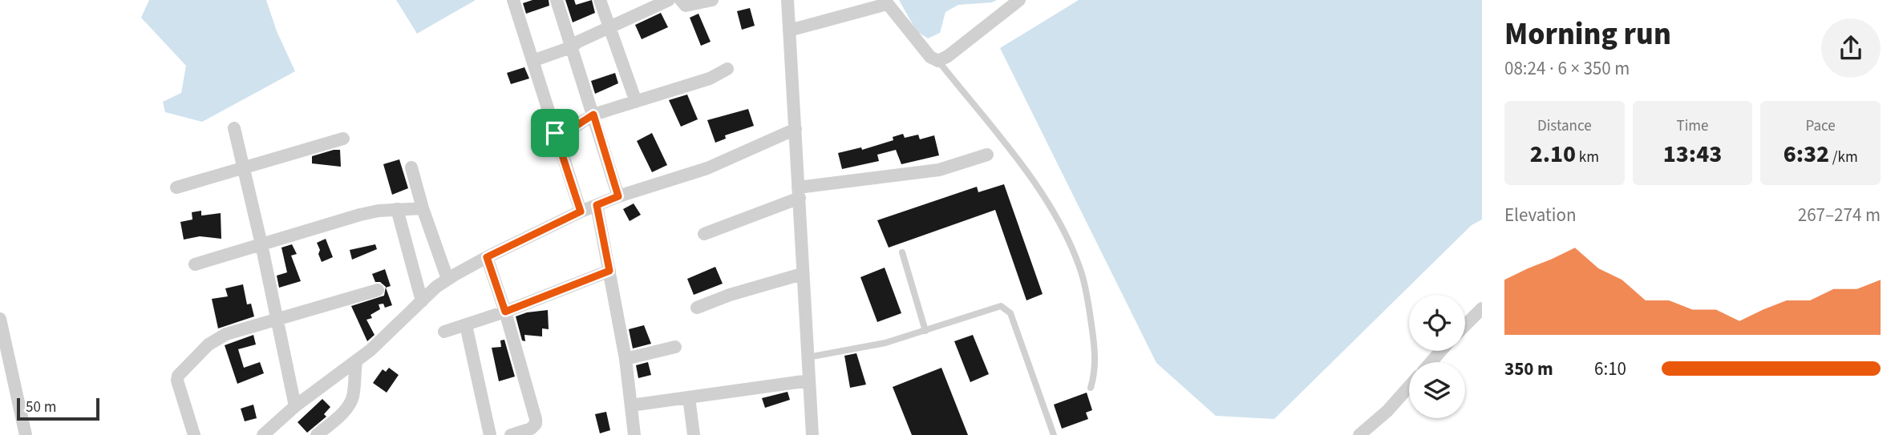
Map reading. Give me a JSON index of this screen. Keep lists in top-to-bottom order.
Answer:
{
  "scale_bar": "50 m",
  "page": {
    "heading": ["Morning run", "08:24 · 6 × 350 m"],
    "stats": [
      ["Distance", "2.10 km"],
      ["Time", "13:43"],
      ["Pace", "6:32 /km"]
    ],
    "chart": ["Elevation", "267–274 m"],
    "list": [
      {
        "name": "350 m",
        "note": "6:10"
      }
    ],
    "scale": "50 m"
  }
}
